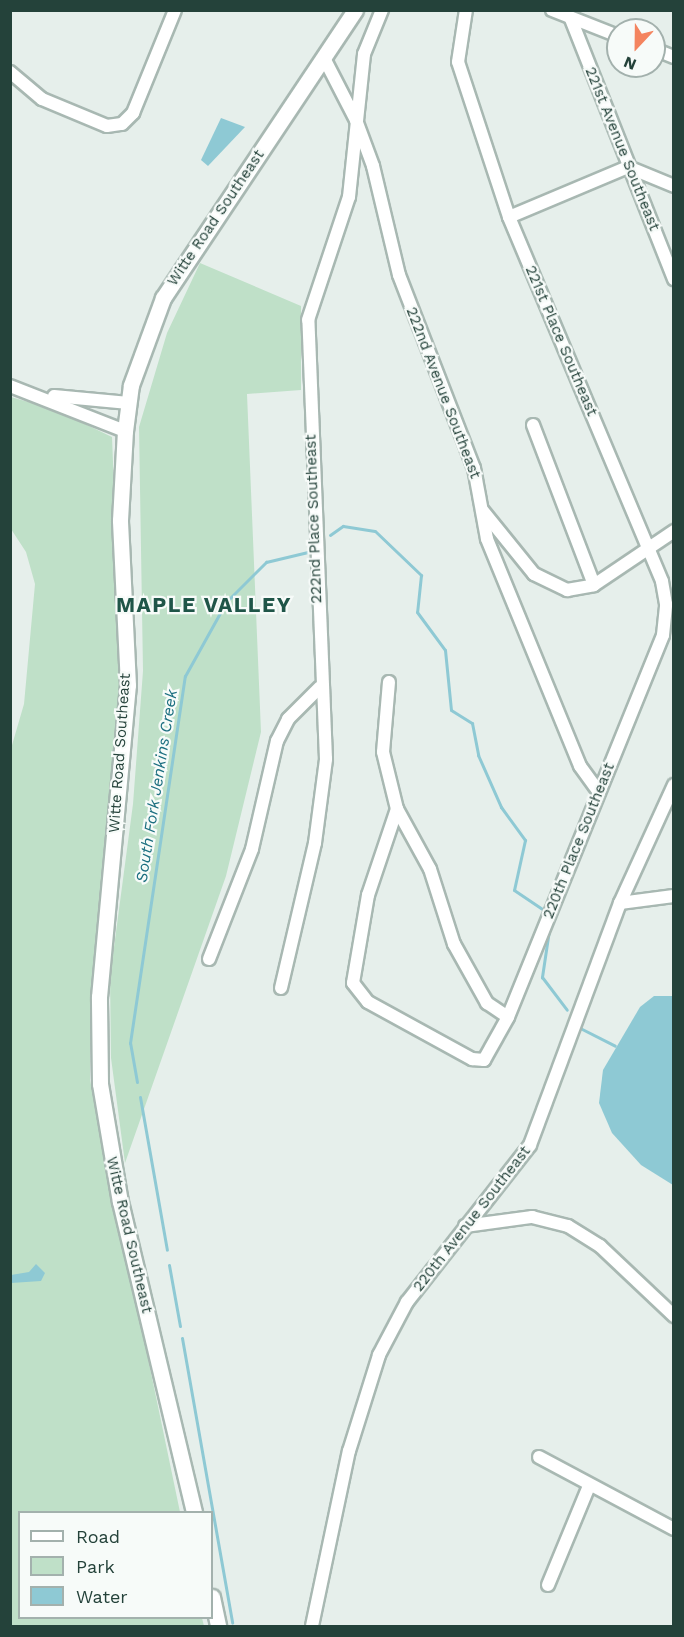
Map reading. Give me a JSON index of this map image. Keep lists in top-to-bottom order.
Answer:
{
  "streets": {
    "street": [
      "221st Avenue Southeast",
      "Witte Road Southeast",
      "221st Place Southeast",
      "222nd Avenue Southeast",
      "222nd Place Southeast",
      "220th Place Southeast",
      "220th Avenue Southeast"
    ]
  },
  "crossings": [
    ["221st Place Southeast", "220th Place Southeast"],
    ["222nd Avenue Southeast", "222nd Place Southeast"],
    ["222nd Avenue Southeast", "220th Place Southeast"]
  ],
  "districts": ["MAPLE VALLEY"],
  "water": ["South Fork Jenkins Creek"],
  "legend": ["Road", "Park", "Water"],
  "north": "bottom"
}
